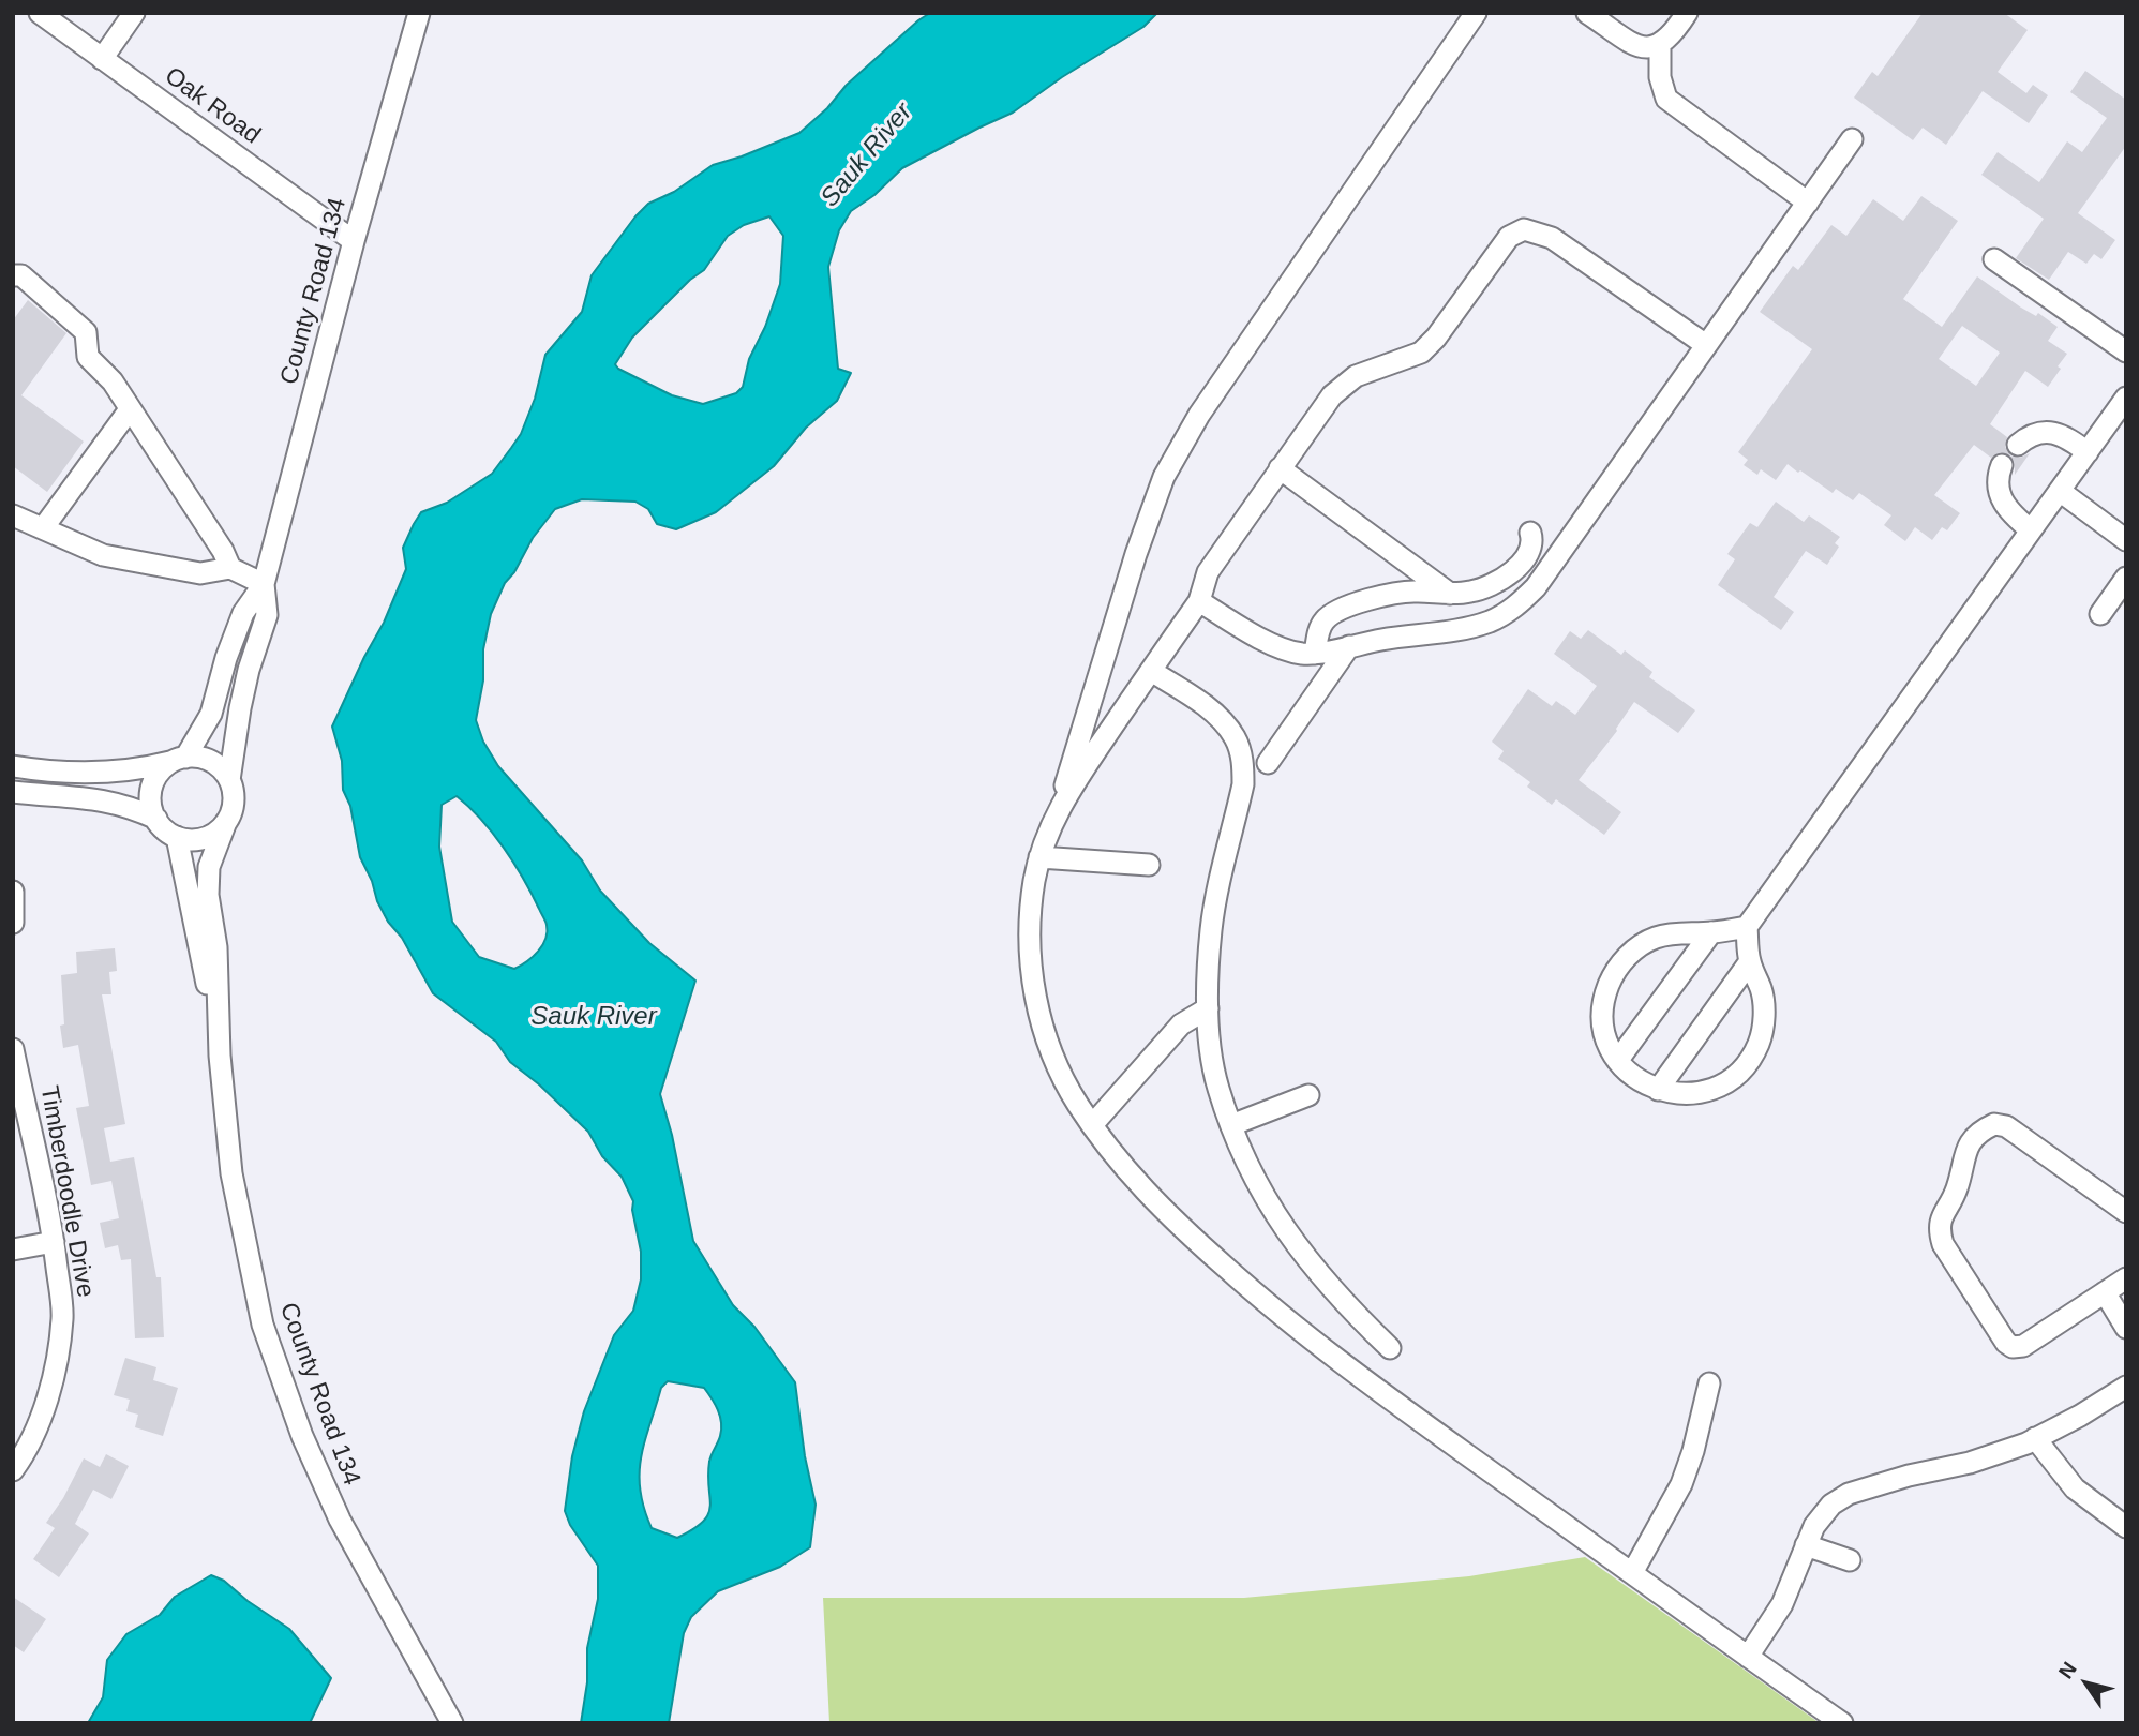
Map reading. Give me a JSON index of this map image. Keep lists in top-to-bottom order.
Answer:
{
  "streets": {
    "street": ["Oak Road", "County Road 134", "Timberdoodle Drive"]
  },
  "crossings": [
    ["Oak Road", "County Road 134"]
  ],
  "water": ["Sauk River"],
  "north": "top left"
}
